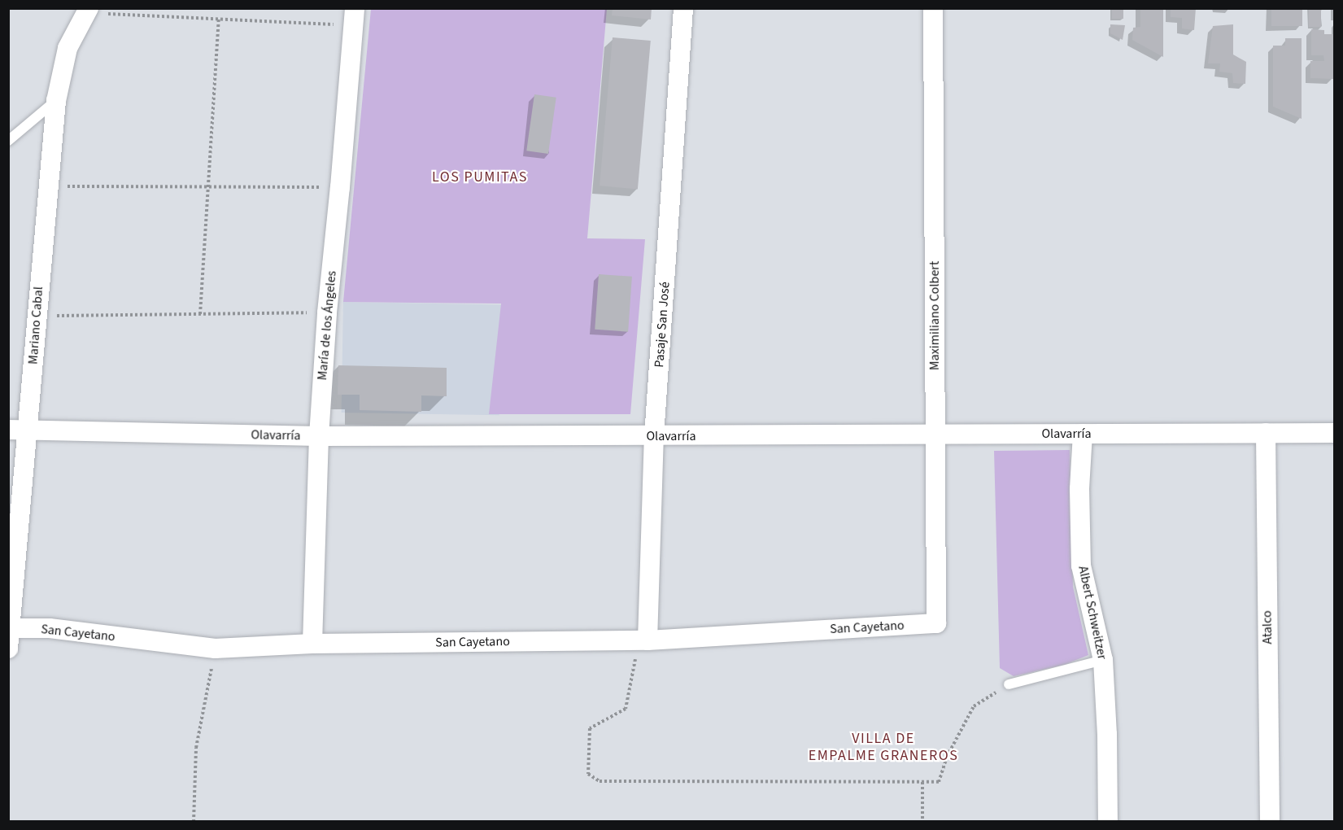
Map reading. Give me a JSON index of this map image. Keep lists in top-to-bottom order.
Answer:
{
  "streets": {
    "street": [
      "Maximiliano Colbert",
      "Pasaje San José",
      "Mariano Cabal",
      "María de los Ángeles",
      "Olavarría",
      "Albert Schweitzer",
      "San Cayetano",
      "Atalco"
    ]
  },
  "crossings": [
    ["Maximiliano Colbert", "Olavarría"],
    ["Maximiliano Colbert", "San Cayetano"],
    ["Pasaje San José", "Olavarría"],
    ["Pasaje San José", "San Cayetano"],
    ["Mariano Cabal", "Olavarría"],
    ["Mariano Cabal", "San Cayetano"],
    ["María de los Ángeles", "Olavarría"],
    ["María de los Ángeles", "San Cayetano"],
    ["Olavarría", "Albert Schweitzer"],
    ["Olavarría", "Atalco"]
  ],
  "districts": ["LOS PUMITAS", "VILLA DE EMPALME GRANEROS"]
}
